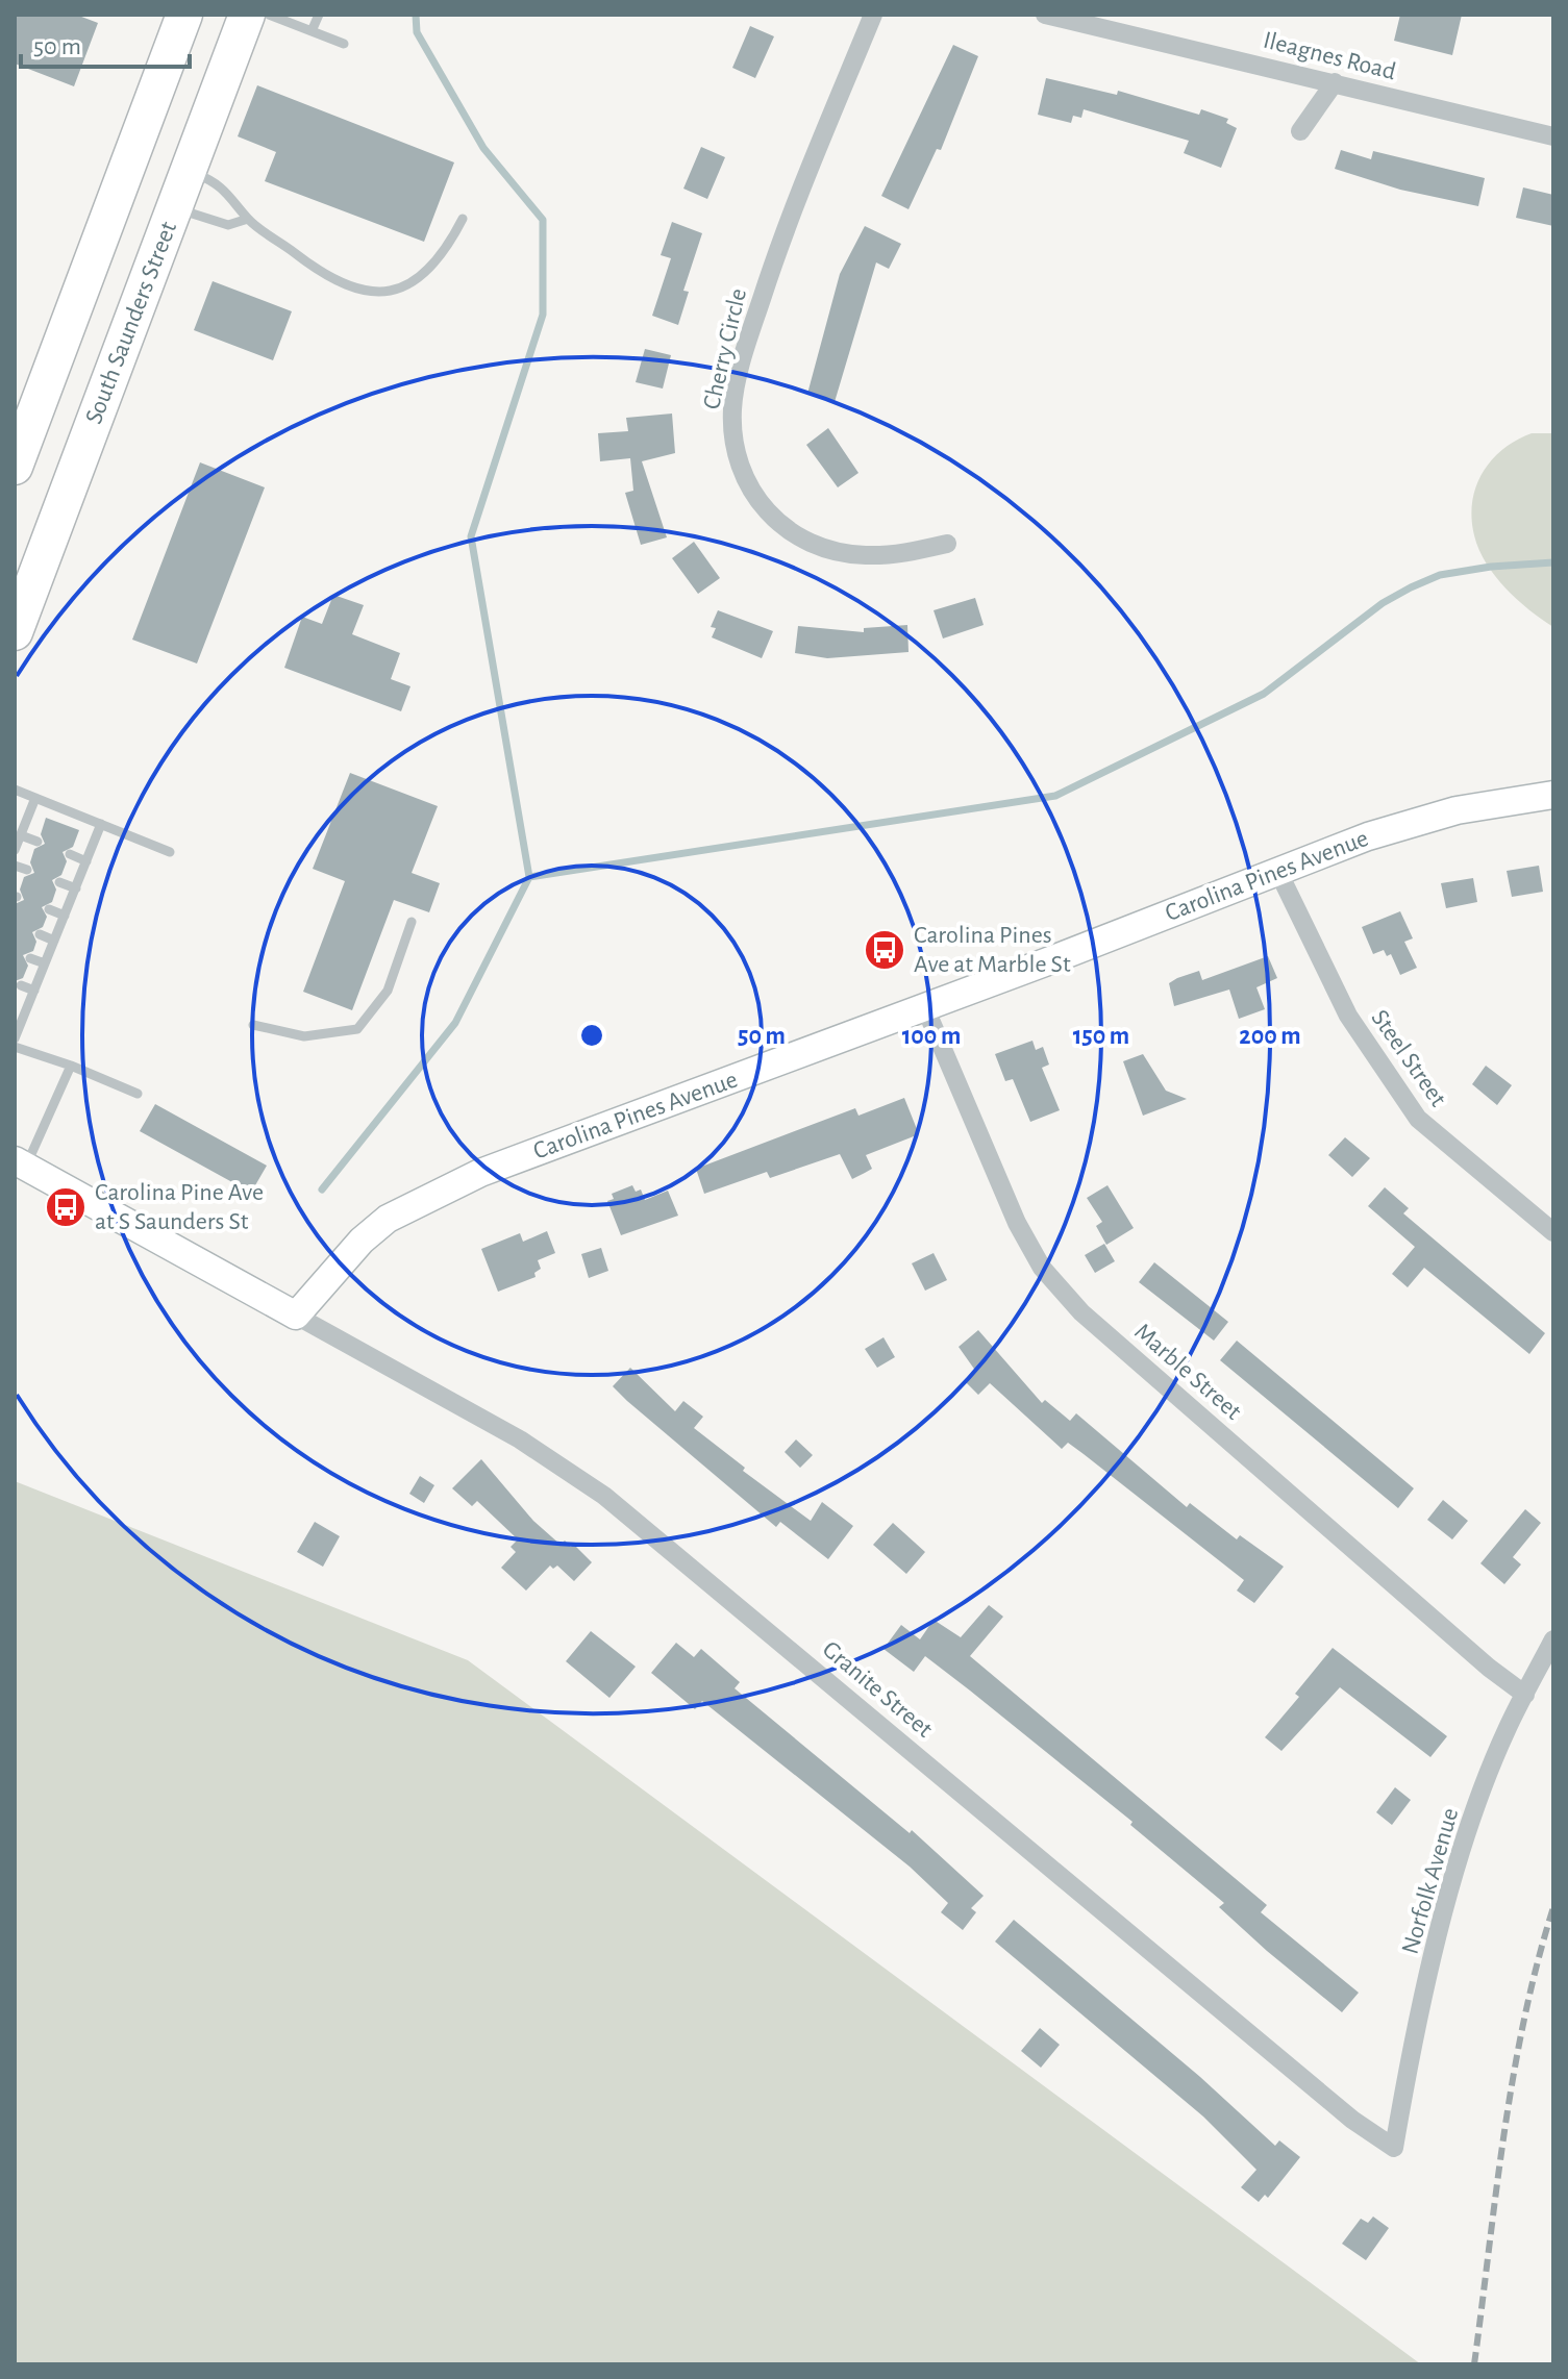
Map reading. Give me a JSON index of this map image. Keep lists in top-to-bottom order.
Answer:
{
  "streets": {
    "highway": ["South Saunders Street"],
    "street": [
      "Ileagnes Road",
      "Cherry Circle",
      "Carolina Pines Avenue",
      "Steel Street",
      "Marble Street",
      "Granite Street",
      "Norfolk Avenue"
    ]
  },
  "crossings": [
    ["Carolina Pines Avenue", "Steel Street"],
    ["Carolina Pines Avenue", "Marble Street"],
    ["Carolina Pines Avenue", "Granite Street"],
    ["Marble Street", "Norfolk Avenue"],
    ["Granite Street", "Norfolk Avenue"]
  ],
  "places": {
    "bus stop": ["Carolina Pines Ave at Marble St", "Carolina Pine Ave at S Saunders St"]
  },
  "scale_bar": "50 m",
  "rings": [
    "50 m",
    "100 m",
    "150 m",
    "200 m"
  ]
}
